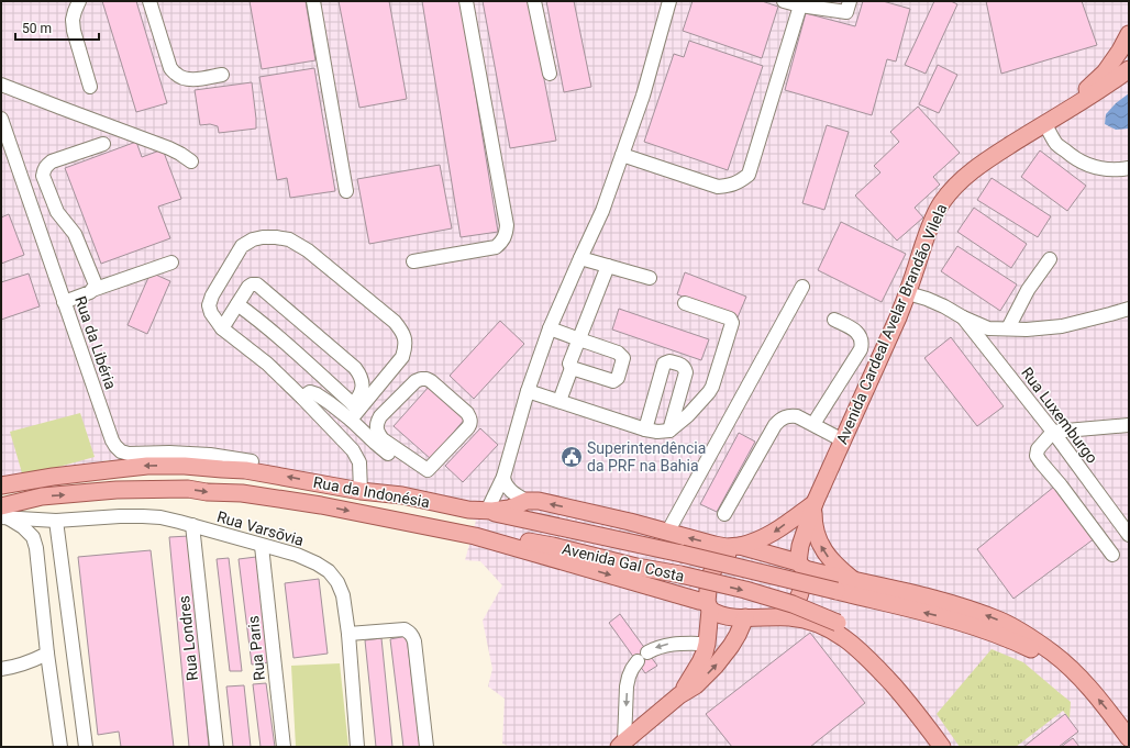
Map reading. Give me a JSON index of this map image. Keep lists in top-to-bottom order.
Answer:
{
  "streets": {
    "main road": ["Avenida Cardeal Avelar Brandão Vilela", "Rua da Indonésia", "Avenida Gal Costa"],
    "street": [
      "Rua da Libéria",
      "Rua Luxemburgo",
      "Rua Varsōvia",
      "Rua Londres",
      "Rua Paris"
    ]
  },
  "crossings": [
    ["Avenida Cardeal Avelar Brandão Vilela", "Rua da Indonésia"],
    ["Avenida Cardeal Avelar Brandão Vilela", "Avenida Gal Costa"],
    ["Rua da Indonésia", "Rua Varsōvia"],
    ["Rua da Indonésia", "Avenida Gal Costa"],
    ["Rua Varsōvia", "Rua Londres"],
    ["Rua Varsōvia", "Rua Paris"]
  ],
  "places": {
    "public building": ["Superintendência da PRF na Bahia"]
  },
  "scale_bar": "50 m"
}
